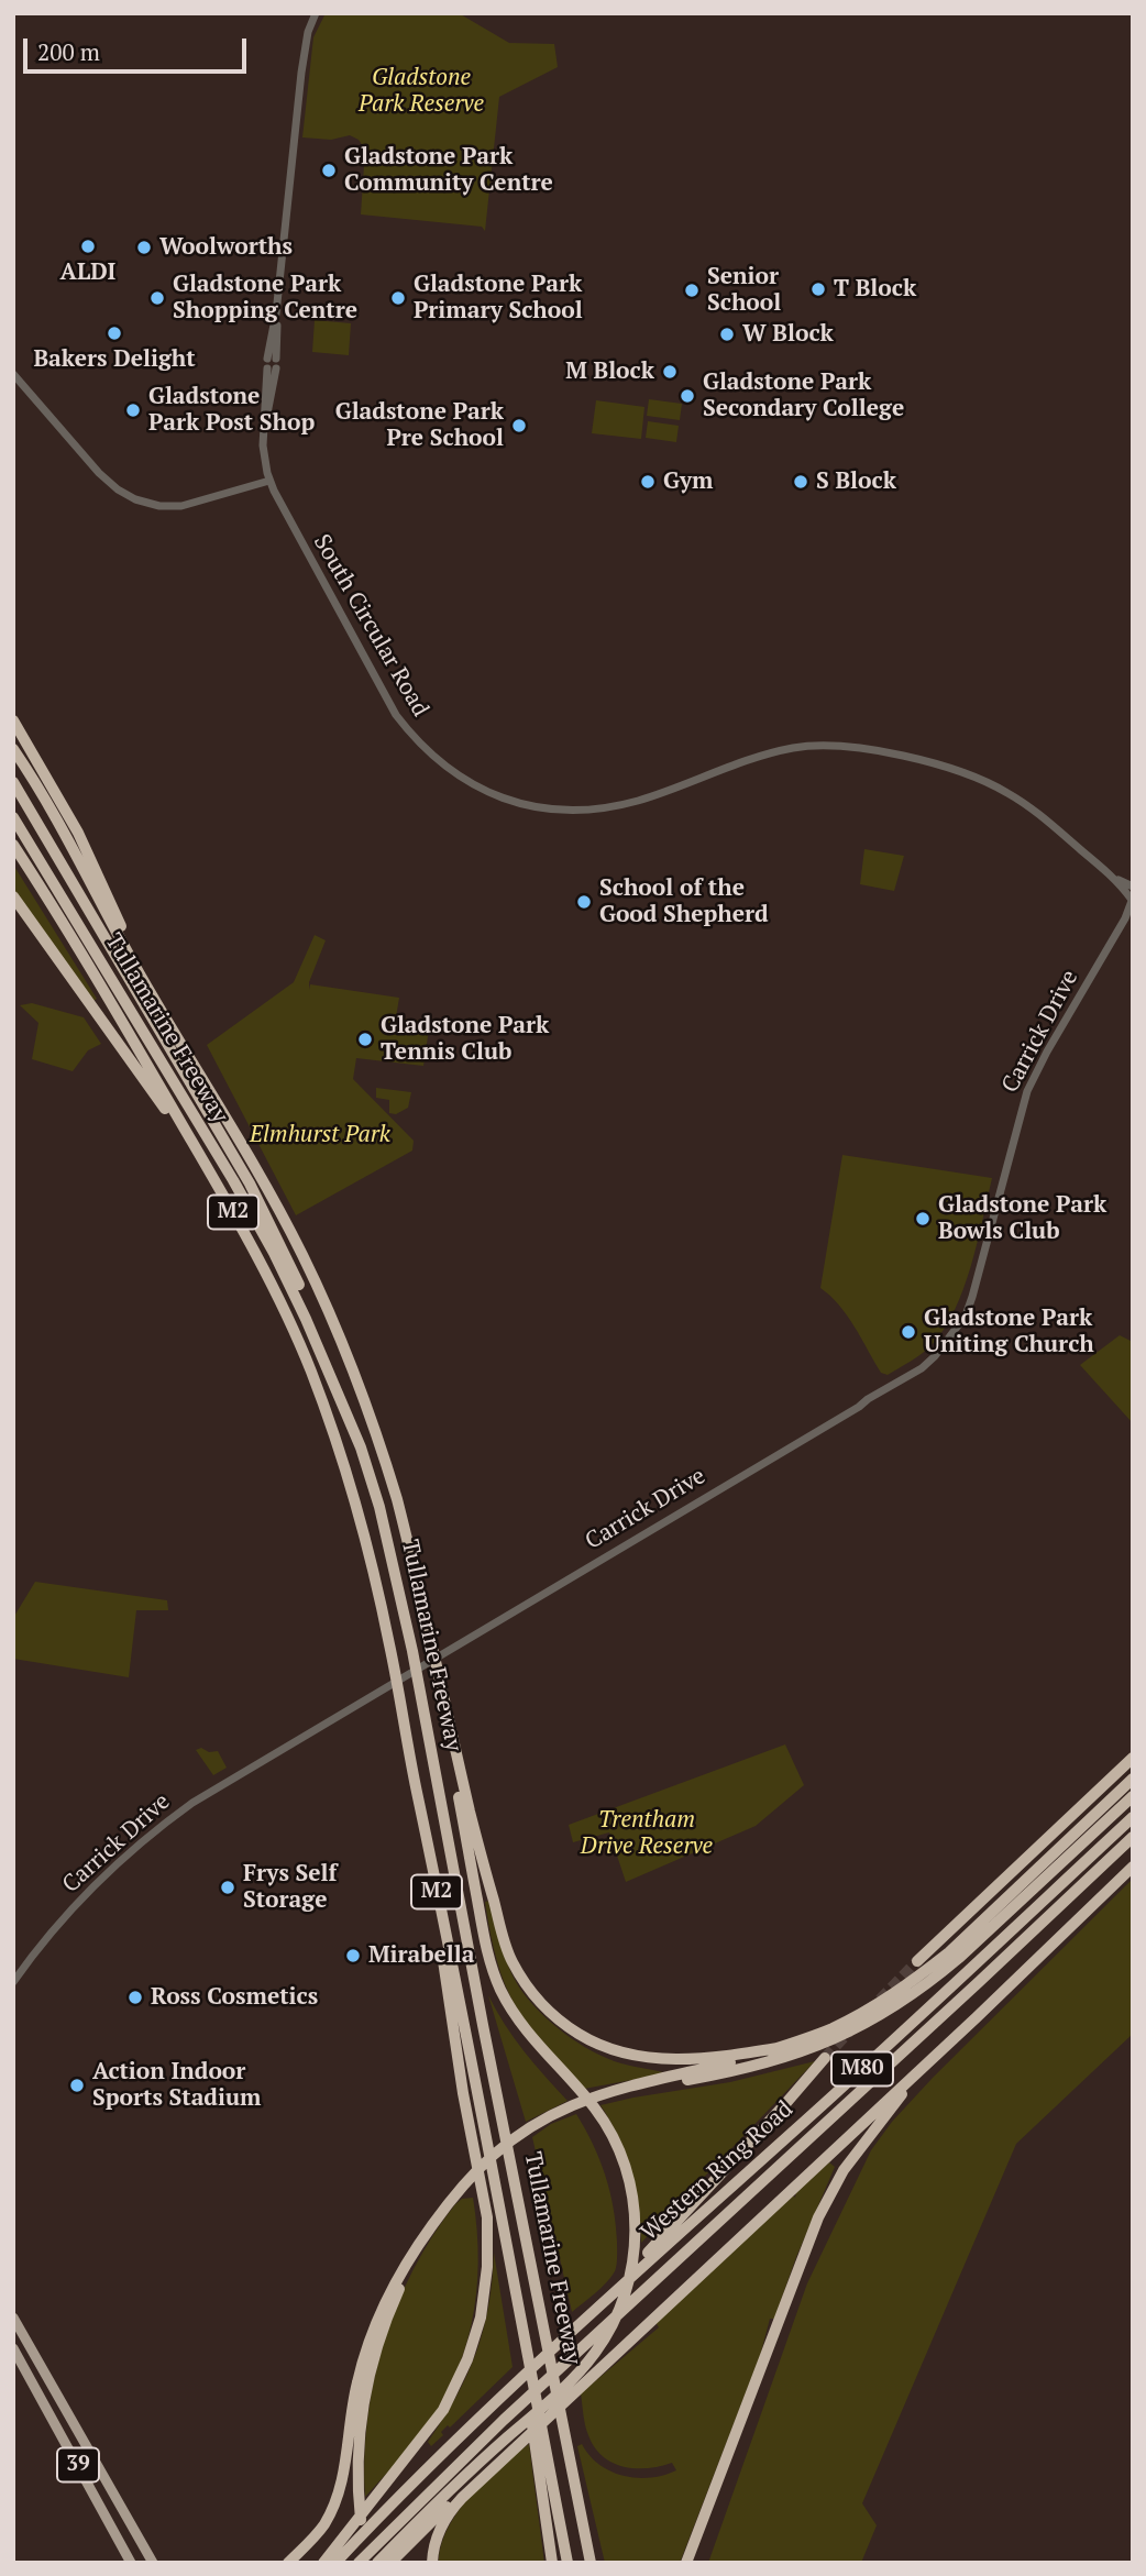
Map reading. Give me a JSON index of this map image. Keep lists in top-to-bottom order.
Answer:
{
  "streets": {
    "highway": [
      "Tullamarine Freeway",
      "M2",
      "M80",
      "Western Ring Road"
    ],
    "main road": ["39"],
    "street": ["South Circular Road", "Carrick Drive"]
  },
  "crossings": [
    ["South Circular Road", "Carrick Drive"]
  ],
  "parks": ["Gladstone Park Reserve", "Elmhurst Park", "Trentham Drive Reserve"],
  "places": [
    "Gladstone Park Community Centre",
    "ALDI",
    "Woolworths",
    "T Block",
    "Senior School",
    "Gladstone Park Shopping Centre",
    "Gladstone Park Primary School",
    "Bakers Delight",
    "W Block",
    "M Block",
    "Gladstone Park Secondary College",
    "Gladstone Park Post Shop",
    "Gladstone Park Pre School",
    "Gym",
    "S Block",
    "School of the Good Shepherd",
    "Gladstone Park Tennis Club",
    "Gladstone Park Bowls Club",
    "Gladstone Park Uniting Church",
    "Frys Self Storage",
    "Mirabella",
    "Ross Cosmetics",
    "Action Indoor Sports Stadium"
  ],
  "scale_bar": "200 m"
}
